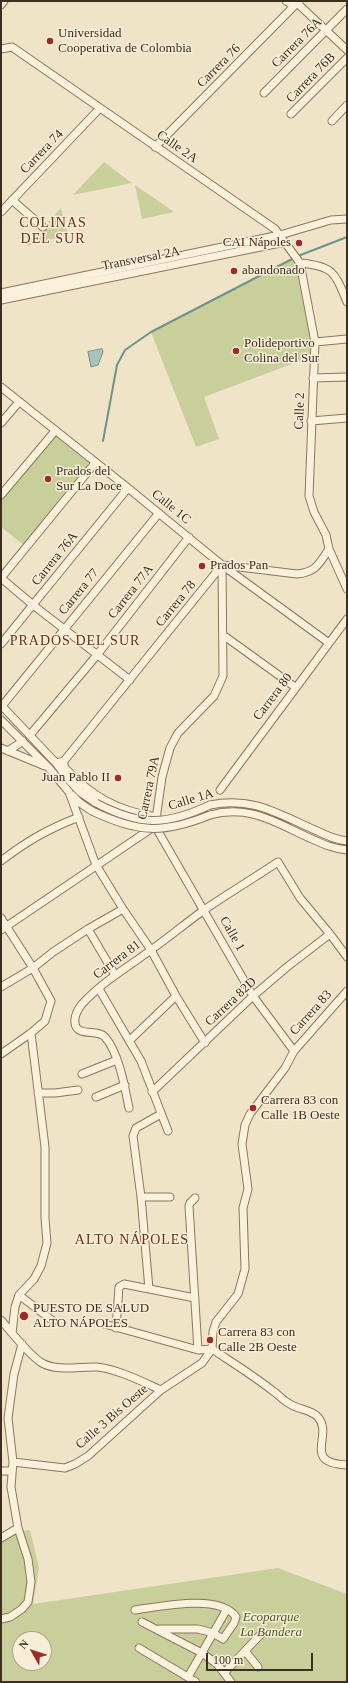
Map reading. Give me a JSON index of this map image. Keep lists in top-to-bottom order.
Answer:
{
  "streets": {
    "street": [
      "Carrera 76A",
      "Carrera 76",
      "Carrera 76B",
      "Calle 2A",
      "Carrera 74",
      "Transversal 2A",
      "Calle 2",
      "Calle 1C",
      "Carrera 77",
      "Carrera 77A",
      "Carrera 78",
      "Carrera 80",
      "Carrera 79A",
      "Calle 1A",
      "Calle 1",
      "Carrera 81",
      "Carrera 82D",
      "Carrera 83",
      "Calle 3 Bis Oeste"
    ]
  },
  "crossings": [
    ["Carrera 76A", "Calle 1C"],
    ["Carrera 76", "Calle 2A"],
    ["Calle 2A", "Carrera 74"],
    ["Calle 2A", "Transversal 2A"],
    ["Calle 2A", "Calle 2"],
    ["Transversal 2A", "Calle 2"],
    ["Calle 1C", "Carrera 77"],
    ["Calle 1C", "Carrera 77A"],
    ["Calle 1C", "Carrera 78"],
    ["Calle 1C", "Carrera 80"],
    ["Calle 1C", "Carrera 79A"],
    ["Carrera 78", "Carrera 79A"],
    ["Carrera 79A", "Calle 1"],
    ["Calle 1", "Carrera 81"],
    ["Calle 1", "Carrera 82D"],
    ["Calle 1", "Carrera 83"],
    ["Carrera 81", "Carrera 82D"],
    ["Carrera 83", "Calle 3 Bis Oeste"]
  ],
  "districts": ["COLINAS DEL SUR", "PRADOS DEL SUR", "ALTO NÁPOLES"],
  "parks": ["Ecoparque La Bandera"],
  "places": [
    "Universidad Cooperativa de Colombia",
    "CAI Nápoles",
    "abandonado",
    "Polideportivo Colina del Sur",
    "Prados del Sur La Doce",
    "Prados Pan",
    "Juan Pablo II",
    "Carrera 83 con Calle 1B Oeste",
    "PUESTO DE SALUD ALTO NÁPOLES",
    "Carrera 83 con Calle 2B Oeste"
  ],
  "scale_bar": "100 m",
  "north": "top left"
}
